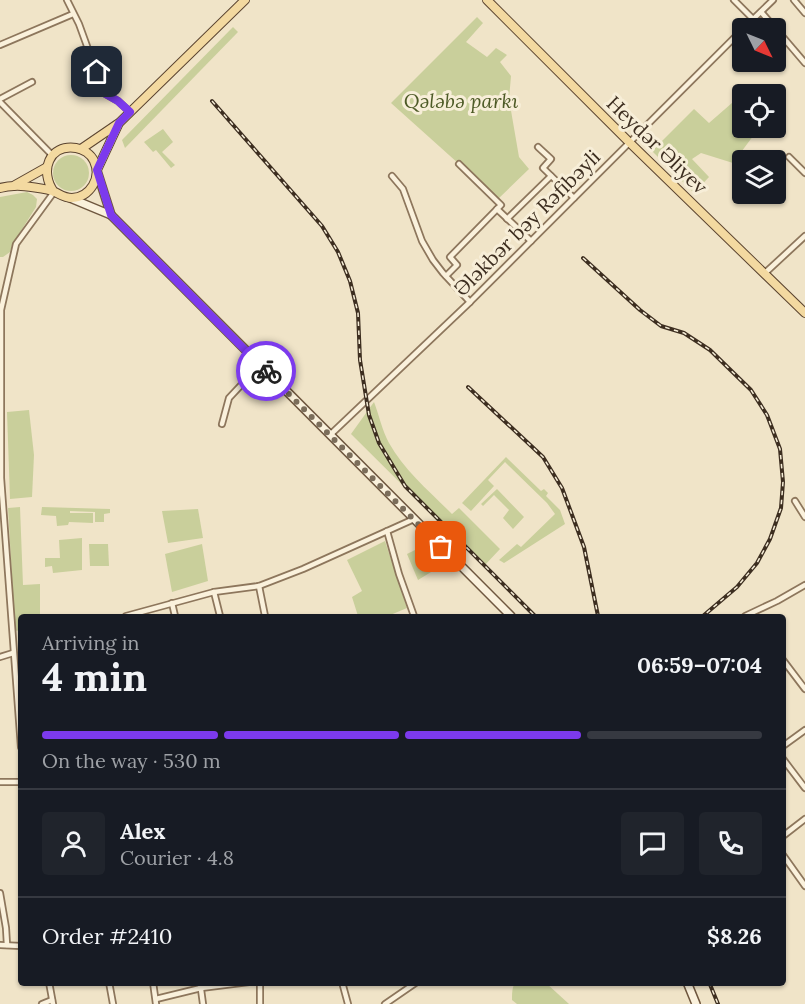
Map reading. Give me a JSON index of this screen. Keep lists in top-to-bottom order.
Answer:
{
  "streets": {
    "main road": ["Heydər Əliyev"],
    "street": ["Ələkbər bəy Rəfibəyli"]
  },
  "crossings": [
    ["Heydər Əliyev", "Ələkbər bəy Rəfibəyli"]
  ],
  "parks": ["Qələbə parkı"],
  "north": "bottom right",
  "page": {
    "heading": ["4 min", "Arriving in", "06:59–07:04"],
    "panel": [
      "Alex",
      "Courier · 4.8",
      "Order #2410",
      "$8.26"
    ],
    "bar": "On the way · 530 m"
  }
}
